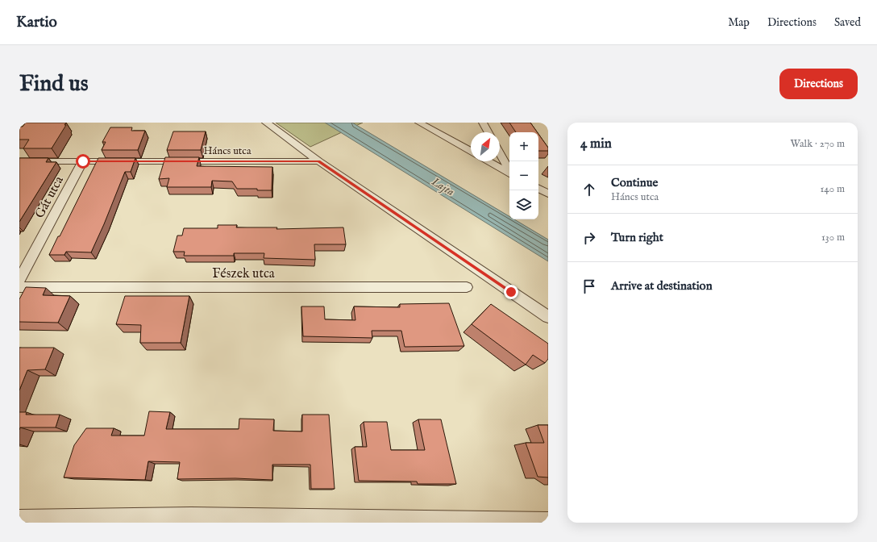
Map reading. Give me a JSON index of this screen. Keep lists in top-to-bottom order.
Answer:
{
  "streets": {
    "street": ["Háncs utca", "Gát utca", "Fészek utca"]
  },
  "crossings": [
    ["Háncs utca", "Gát utca"]
  ],
  "water": ["Lajta"],
  "north": "top right",
  "page": {
    "header": "Kartio",
    "nav": ["Map", "Directions", "Saved"],
    "buttons": "Directions",
    "title": "Find us",
    "heading": ["4 min", "Walk · 270 m"],
    "map_buttons": ["+", "−"],
    "list": [
      ["Continue", "Háncs utca", "140 m"],
      ["Turn right", "130 m"],
      "Arrive at destination"
    ]
  }
}
